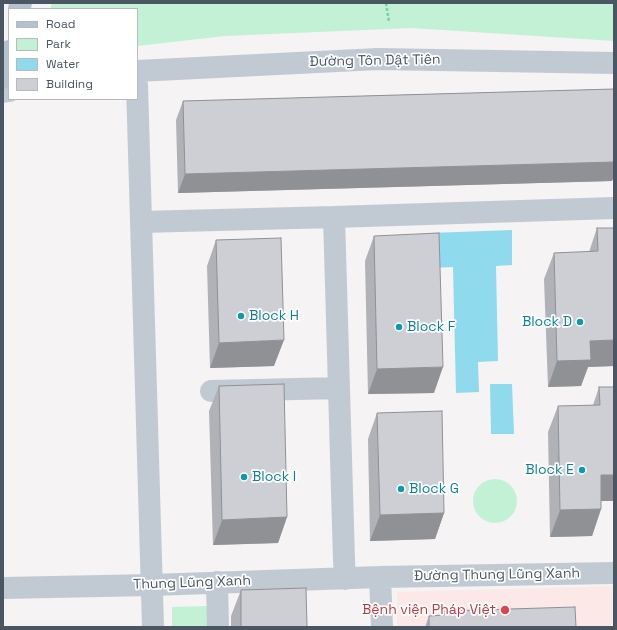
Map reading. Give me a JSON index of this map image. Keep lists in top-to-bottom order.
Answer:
{
  "streets": {
    "street": ["Đường Tôn Dật Tiên", "Đường Thung Lũng Xanh", "Thung Lũng Xanh"]
  },
  "crossings": [
    ["Đường Thung Lũng Xanh", "Thung Lũng Xanh"]
  ],
  "places": [
    "Block H",
    "Block D",
    "Block F",
    "Block E",
    "Block I",
    "Block G",
    "Bệnh viện Pháp Việt"
  ],
  "legend": [
    "Road",
    "Park",
    "Water",
    "Building"
  ]
}
